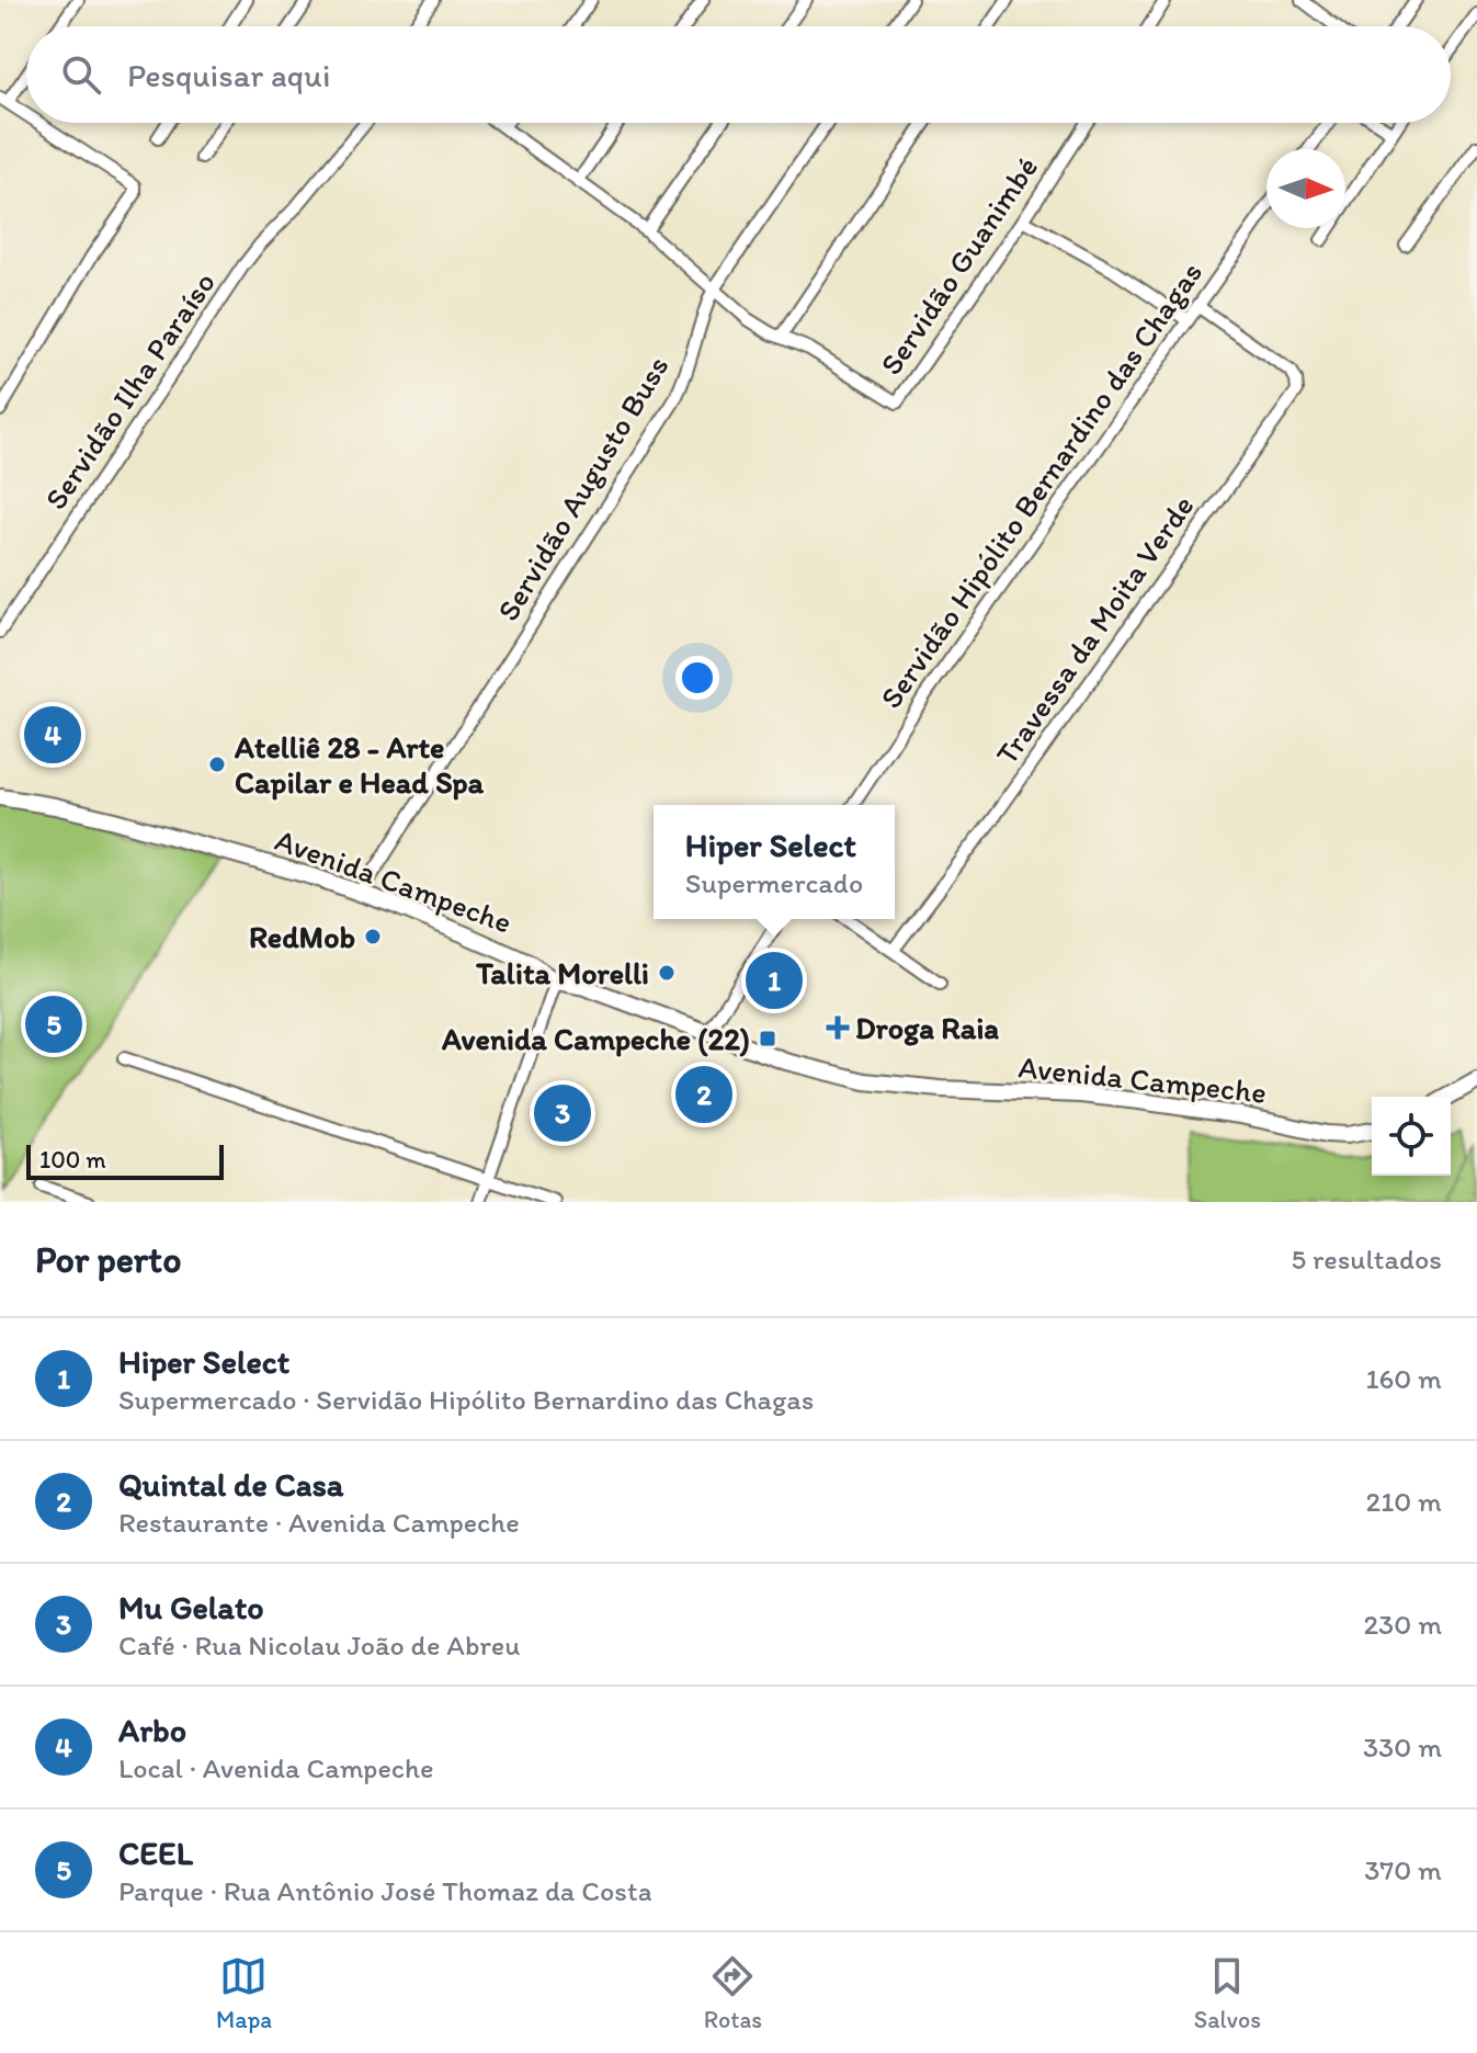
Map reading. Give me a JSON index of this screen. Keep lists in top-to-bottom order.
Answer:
{
  "streets": {
    "main road": ["Avenida Campeche"],
    "street": [
      "Servidão Guanimbé",
      "Servidão Ilha Paraíso",
      "Servidão Hipólito Bernardino das Chagas",
      "Servidão Augusto Buss",
      "Travessa da Moita Verde"
    ]
  },
  "crossings": [
    ["Servidão Guanimbé", "Servidão Augusto Buss"],
    ["Servidão Hipólito Bernardino das Chagas", "Travessa da Moita Verde"],
    ["Servidão Augusto Buss", "Avenida Campeche"]
  ],
  "places": {
    "other": ["Atelliê 28 - Arte Capilar e Head Spa", "RedMob", "Talita Morelli"],
    "health": ["Droga Raia"],
    "transit": ["Avenida Campeche (22)"]
  },
  "scale_bar": "100 m",
  "north": "right",
  "page": {
    "search": "Pesquisar aqui",
    "pins": [
      "4",
      "1",
      "5",
      "2",
      "3"
    ],
    "popup": ["Hiper Select", "Supermercado"],
    "scale": "100 m",
    "heading": ["Por perto", "5 resultados"],
    "list": [
      {
        "mark": "1",
        "name": "Hiper Select",
        "note": "Supermercado · Servidão Hipólito Bernardino das Chagas",
        "value": "160 m"
      },
      {
        "mark": "2",
        "name": "Quintal de Casa",
        "note": "Restaurante · Avenida Campeche",
        "value": "210 m"
      },
      {
        "mark": "3",
        "name": "Mu Gelato",
        "note": "Café · Rua Nicolau João de Abreu",
        "value": "230 m"
      },
      {
        "mark": "4",
        "name": "Arbo",
        "note": "Local · Avenida Campeche",
        "value": "330 m"
      },
      {
        "mark": "5",
        "name": "CEEL",
        "note": "Parque · Rua Antônio José Thomaz da Costa",
        "value": "370 m"
      }
    ],
    "nav": ["Mapa", "Rotas", "Salvos"]
  }
}
